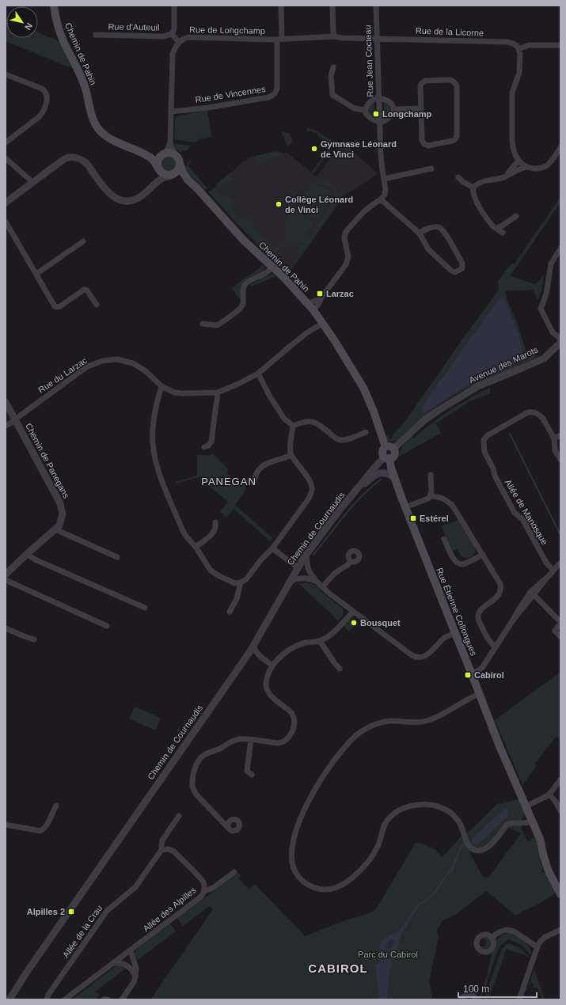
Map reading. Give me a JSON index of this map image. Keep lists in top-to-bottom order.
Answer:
{
  "streets": {
    "main road": ["Chemin de Pahin", "Rue Étienne Collongues"],
    "street": [
      "Rue d'Auteuil",
      "Rue de Longchamp",
      "Rue de la Licorne",
      "Rue Jean Cocteau",
      "Rue de Vincennes",
      "Avenue des Marots",
      "Rue du Larzac",
      "Chemin de Panegans",
      "Allée de Manosque",
      "Chemin de Cournaudis",
      "Allée des Alpilles",
      "Allée de la Crau"
    ]
  },
  "crossings": [
    ["Rue d'Auteuil", "Rue de Longchamp"],
    ["Rue de Longchamp", "Rue de la Licorne"],
    ["Rue de Longchamp", "Rue Jean Cocteau"],
    ["Rue de Longchamp", "Rue de Vincennes"],
    ["Rue de la Licorne", "Rue Jean Cocteau"],
    ["Chemin de Pahin", "Avenue des Marots"],
    ["Chemin de Pahin", "Rue du Larzac"],
    ["Rue du Larzac", "Chemin de Panegans"],
    ["Chemin de Cournaudis", "Rue Étienne Collongues"]
  ],
  "districts": ["PANEGAN", "CABIROL"],
  "parks": ["Parc du Cabirol"],
  "places": {
    "transit": [
      "Longchamp",
      "Larzac",
      "Estérel",
      "Cabirol",
      "Alpilles 2"
    ],
    "other": ["Gymnase Léonard de Vinci", "Collège Léonard de Vinci", "Bousquet"]
  },
  "scale_bar": "100 m",
  "north": "bottom right"
}
